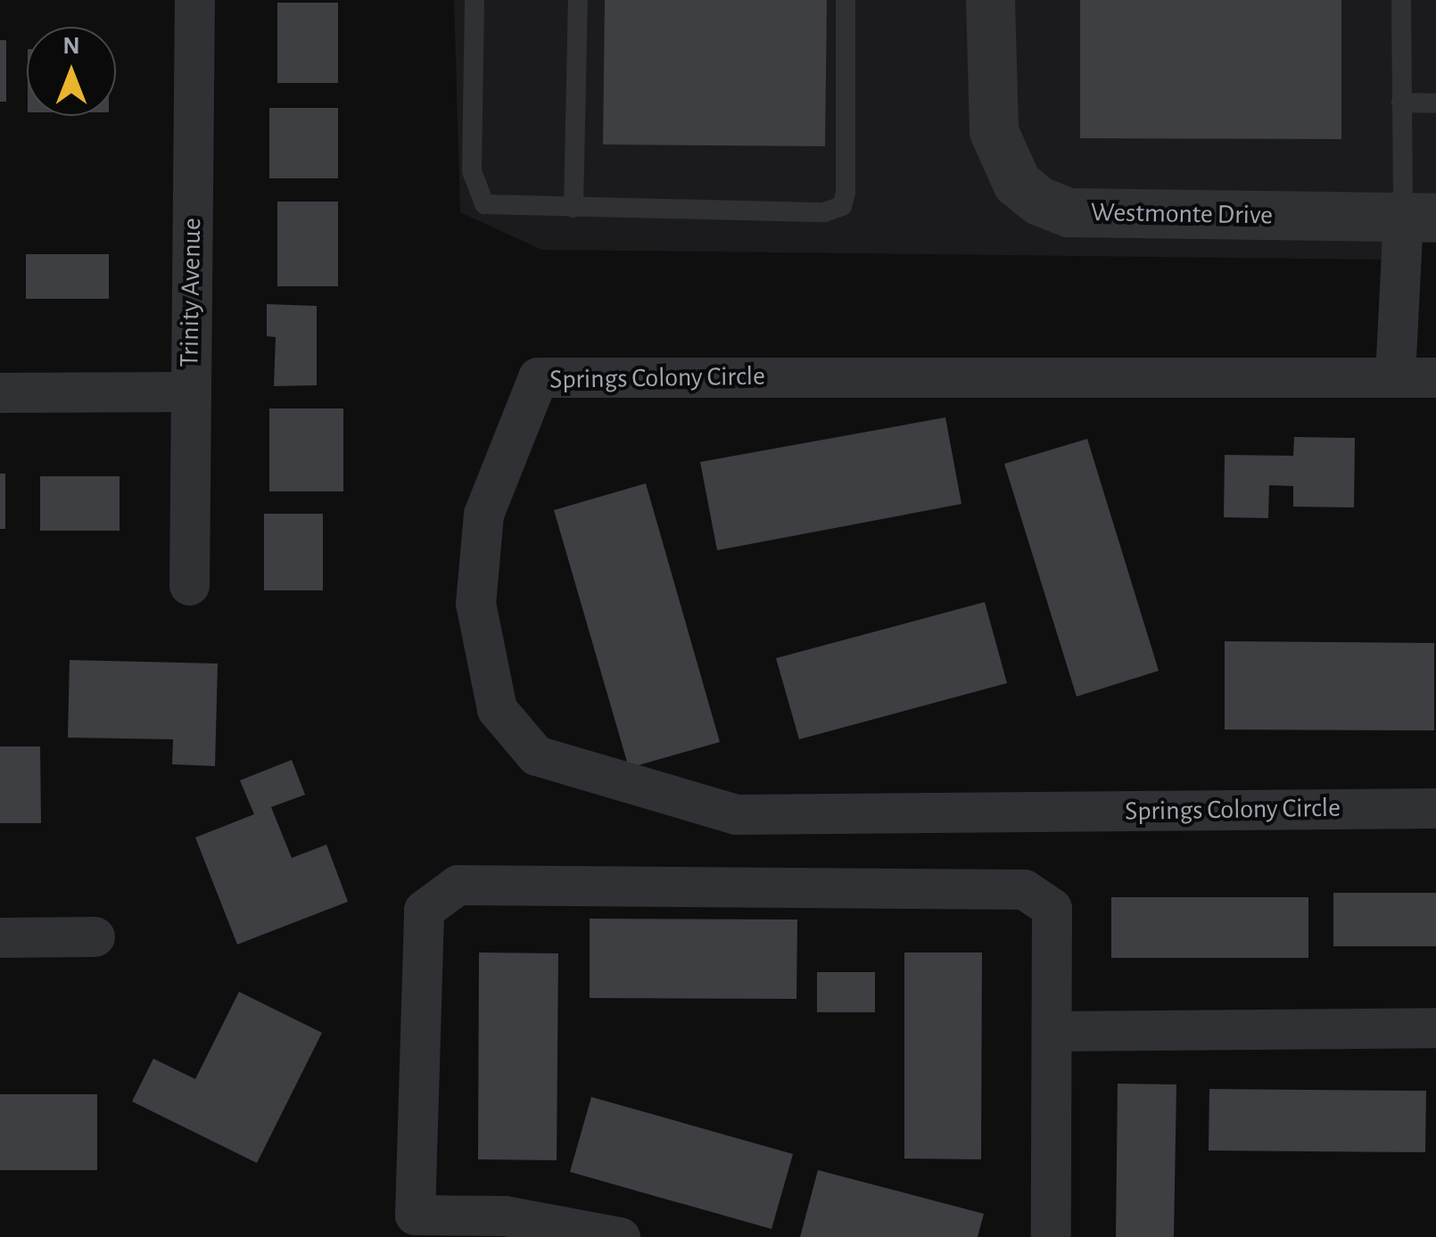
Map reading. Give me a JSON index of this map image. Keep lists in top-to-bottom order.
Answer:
{
  "streets": {
    "street": ["Westmonte Drive", "Trinity Avenue", "Springs Colony Circle"]
  },
  "north": "top"
}
